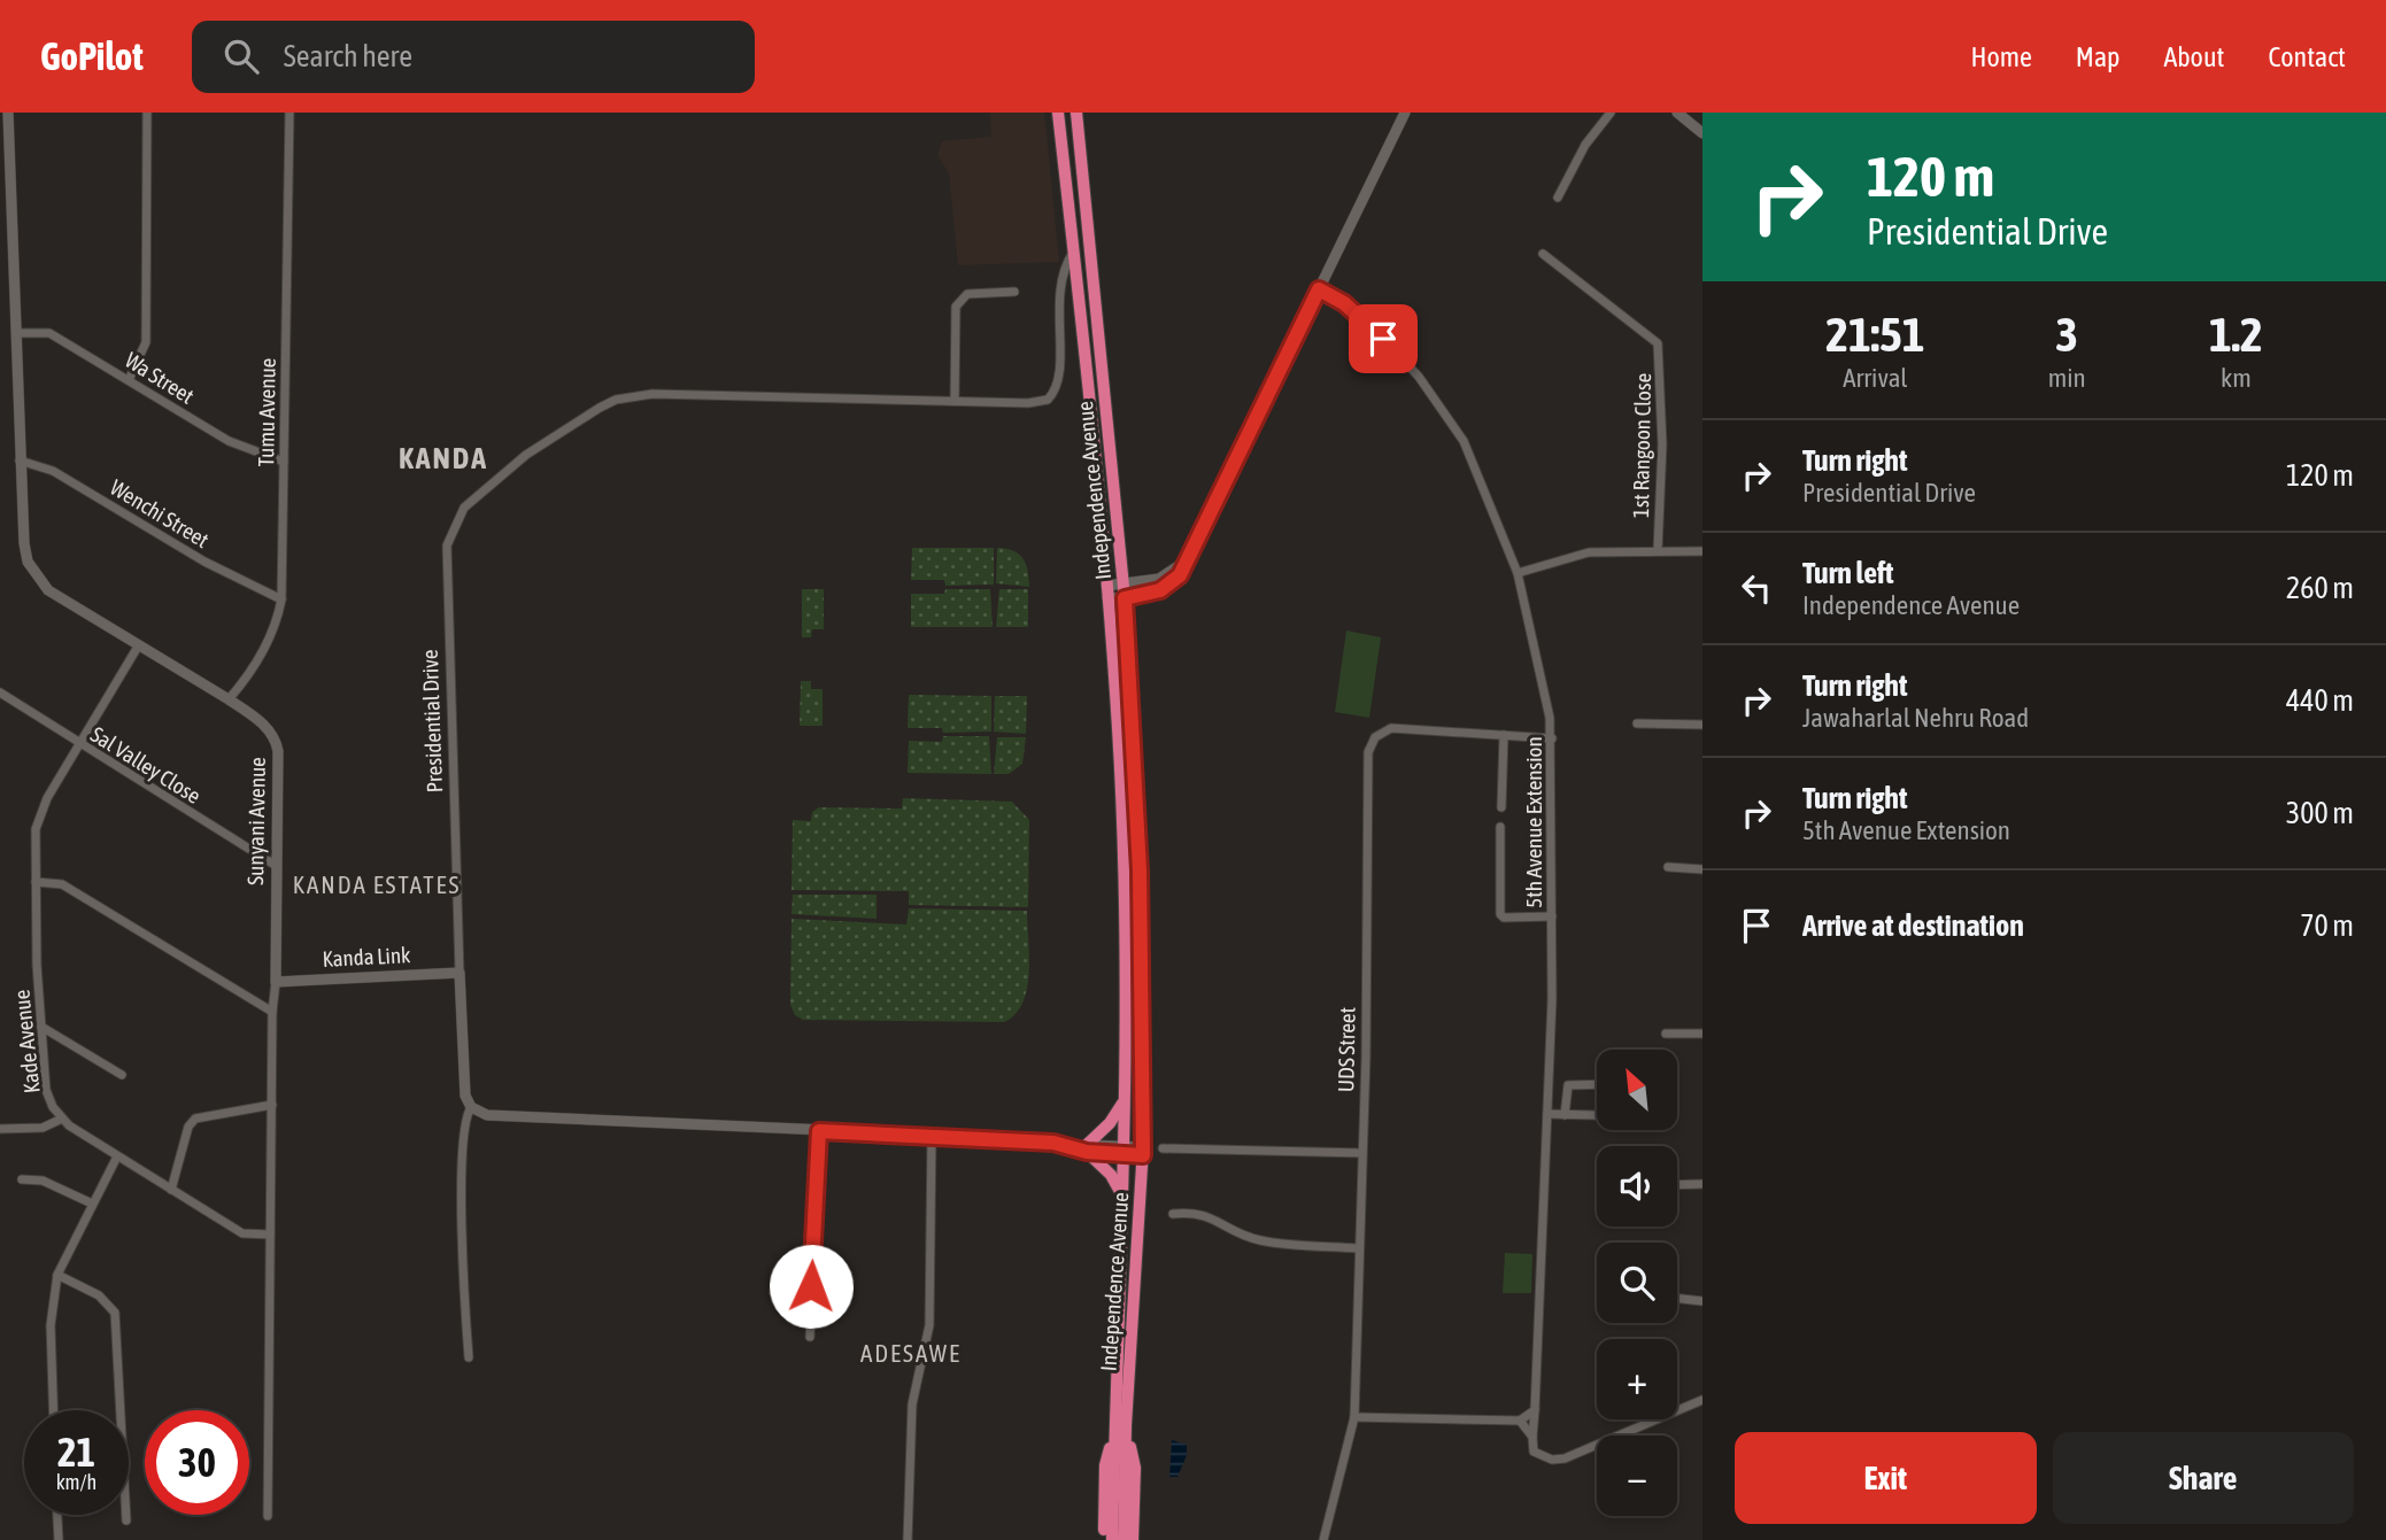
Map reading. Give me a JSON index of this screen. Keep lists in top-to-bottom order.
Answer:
{
  "streets": {
    "highway": ["Independence Avenue"],
    "street": [
      "Wa Street",
      "Tumu Avenue",
      "1st Rangoon Close",
      "Wenchi Street",
      "Presidential Drive",
      "Sal Valley Close",
      "Sunyani Avenue",
      "5th Avenue Extension",
      "Kanda Link",
      "Kade Avenue",
      "UDS Street"
    ]
  },
  "crossings": [
    ["Wa Street", "Tumu Avenue"],
    ["Wa Street", "Sunyani Avenue"],
    ["Tumu Avenue", "Wenchi Street"],
    ["Tumu Avenue", "Sunyani Avenue"],
    ["1st Rangoon Close", "5th Avenue Extension"],
    ["Independence Avenue", "Presidential Drive"],
    ["Wenchi Street", "Sunyani Avenue"],
    ["Presidential Drive", "Kanda Link"],
    ["Sal Valley Close", "Sunyani Avenue"],
    ["Sal Valley Close", "Kade Avenue"],
    ["Sunyani Avenue", "Kanda Link"],
    ["Sunyani Avenue", "Kade Avenue"],
    ["5th Avenue Extension", "UDS Street"]
  ],
  "districts": ["KANDA", "KANDA ESTATES", "ADESAWE"],
  "north": "top left",
  "page": {
    "header": "GoPilot",
    "search": "Search here",
    "nav": [
      "Home",
      "Map",
      "About",
      "Contact"
    ],
    "turn": ["120 m", "Presidential Drive"],
    "eta": [
      "21:51",
      "Arrival",
      "3",
      "min",
      "1.2",
      "km"
    ],
    "list": [
      {
        "name": "Turn right",
        "note": "Presidential Drive",
        "value": "120 m"
      },
      {
        "name": "Turn left",
        "note": "Independence Avenue",
        "value": "260 m"
      },
      {
        "name": "Turn right",
        "note": "Jawaharlal Nehru Road",
        "value": "440 m"
      },
      {
        "name": "Turn right",
        "note": "5th Avenue Extension",
        "value": "300 m"
      },
      {
        "name": "Arrive at destination",
        "value": "70 m"
      }
    ],
    "map_buttons": ["+", "−"],
    "speed": "21 km/h",
    "limit": "30",
    "buttons": ["Exit", "Share"]
  }
}
